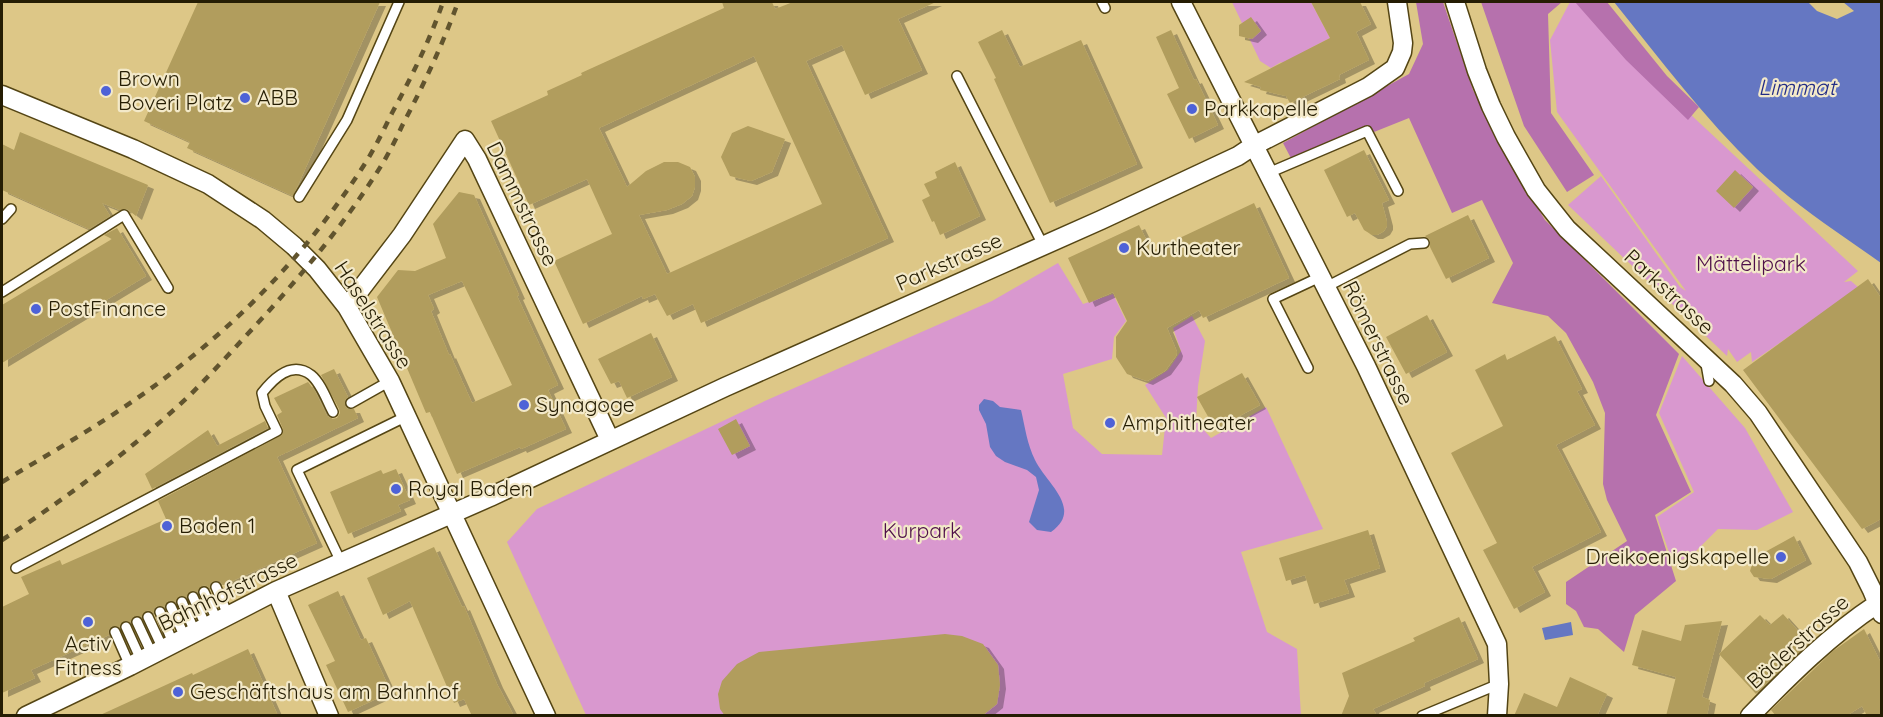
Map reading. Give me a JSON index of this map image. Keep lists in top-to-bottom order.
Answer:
{
  "streets": {
    "street": [
      "Dammstrasse",
      "Parkstrasse",
      "Haselstrasse",
      "Römerstrasse",
      "Bahnhofstrasse",
      "Bäderstrasse"
    ]
  },
  "crossings": [
    ["Dammstrasse", "Parkstrasse"],
    ["Dammstrasse", "Haselstrasse"],
    ["Parkstrasse", "Haselstrasse"],
    ["Parkstrasse", "Römerstrasse"],
    ["Parkstrasse", "Bahnhofstrasse"],
    ["Parkstrasse", "Bäderstrasse"],
    ["Haselstrasse", "Bahnhofstrasse"]
  ],
  "water": ["Limmat"],
  "parks": ["Mättelipark", "Kurpark"],
  "places": [
    "Brown Boveri Platz",
    "ABB",
    "Parkkapelle",
    "Kurtheater",
    "PostFinance",
    "Synagoge",
    "Amphitheater",
    "Royal Baden",
    "Baden 1",
    "Dreikoenigskapelle",
    "Activ Fitness",
    "Geschäftshaus am Bahnhof"
  ]
}
